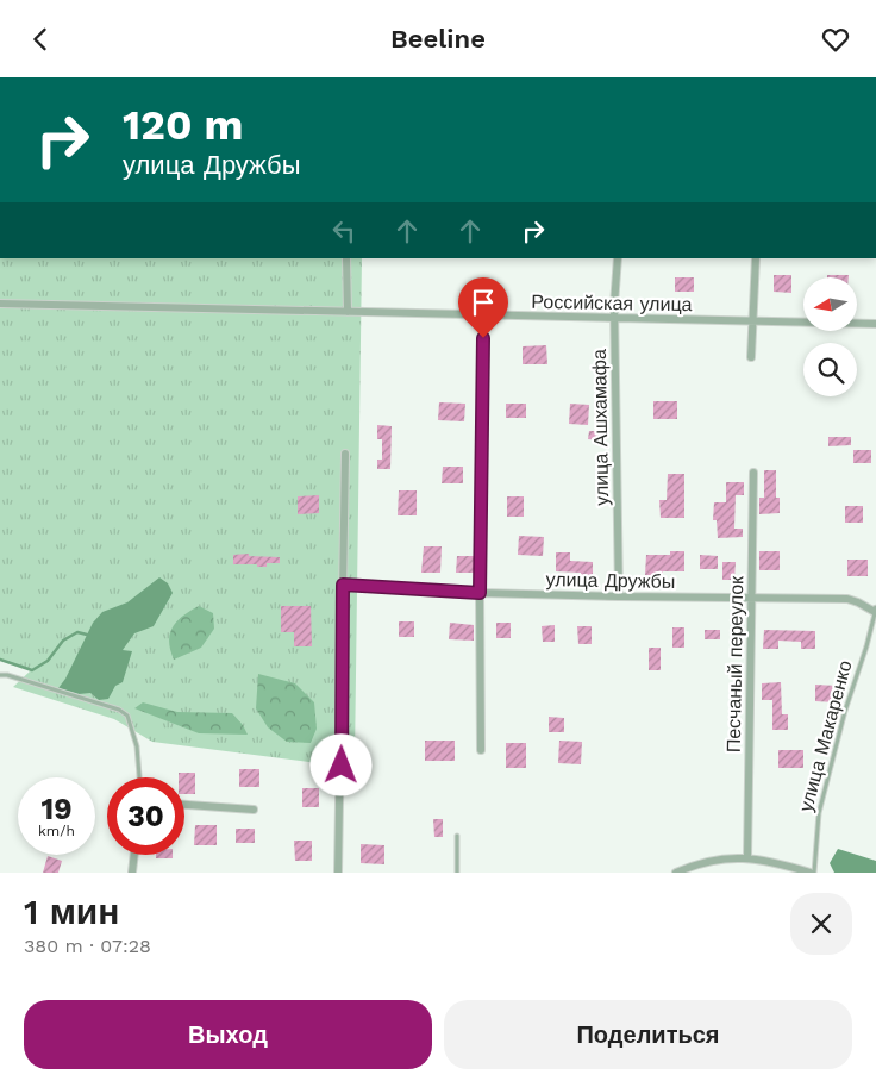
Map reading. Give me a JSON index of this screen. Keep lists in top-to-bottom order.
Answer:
{
  "streets": {
    "street": [
      "Российская улица",
      "улица Ашхамафа",
      "улица Дружбы",
      "Песчаный переулок"
    ],
    "lane": ["улица Макаренко"]
  },
  "crossings": [
    ["Российская улица", "улица Ашхамафа"],
    ["улица Ашхамафа", "улица Дружбы"],
    ["улица Дружбы", "Песчаный переулок"],
    ["улица Дружбы", "улица Макаренко"]
  ],
  "north": "left",
  "page": {
    "header": "Beeline",
    "turn": ["120 m", "улица Дружбы"],
    "speed": "19 km/h",
    "limit": "30",
    "heading": ["1 мин", "380 m · 07:28"],
    "buttons": ["Выход", "Поделиться"]
  }
}
